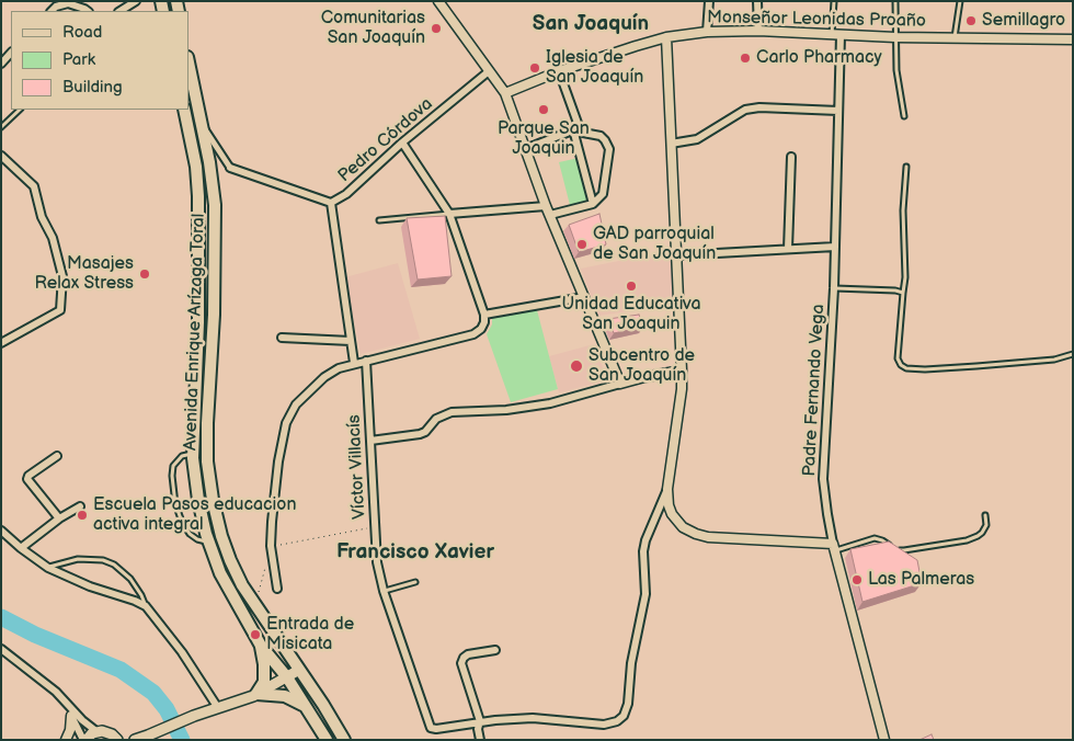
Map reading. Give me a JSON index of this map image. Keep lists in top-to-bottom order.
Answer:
{
  "streets": {
    "main road": ["Avenida Enrique Arízaga Toral"],
    "street": [
      "Monseñor Leonidas Proaño",
      "Pedro Córdova",
      "Padre Fernando Vega",
      "Víctor Villacís"
    ]
  },
  "crossings": [
    ["Monseñor Leonidas Proaño", "Padre Fernando Vega"]
  ],
  "districts": ["San Joaquín", "Francisco Xavier"],
  "places": [
    "Semillagro",
    "Comunitarias San Joaquín",
    "Carlo Pharmacy",
    "Iglesia de San Joaquín",
    "Parque San Joaquin",
    "GAD parroquial de San Joaquín",
    "Masajes Relax Stress",
    "Unidad Educativa San Joaquin",
    "Subcentro de San Joaquín",
    "Escuela Pasos educacion activa integral",
    "Las Palmeras",
    "Entrada de Misicata"
  ],
  "legend": ["Road", "Park", "Building"]
}
